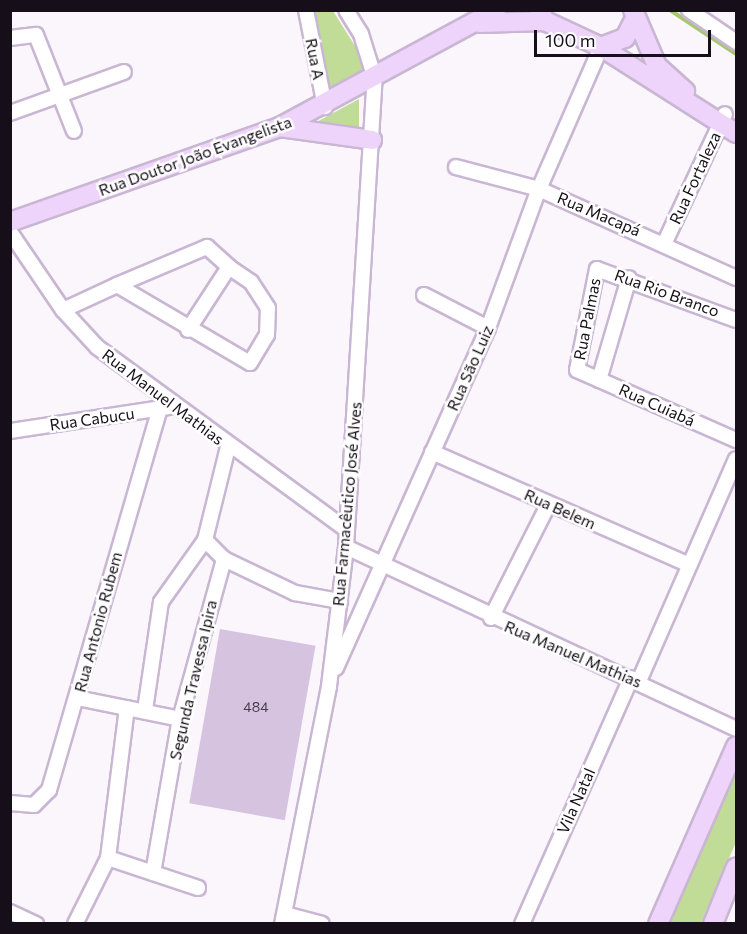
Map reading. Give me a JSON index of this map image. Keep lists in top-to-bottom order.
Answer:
{
  "streets": {
    "main road": ["Rua Doutor João Evangelista"],
    "street": [
      "Rua A",
      "Rua Fortaleza",
      "Rua Macapá",
      "Rua Rio Branco",
      "Rua Palmas",
      "Rua São Luiz",
      "Rua Manuel Mathias",
      "Rua Cuiabá",
      "Rua Cabucu",
      "Rua Farmacêutico José Alves",
      "Rua Belem",
      "Rua Antonio Rubem",
      "Segunda Travessa Ipira",
      "Vila Natal"
    ]
  },
  "crossings": [
    ["Rua A", "Rua Doutor João Evangelista"],
    ["Rua Doutor João Evangelista", "Rua Farmacêutico José Alves"],
    ["Rua Fortaleza", "Rua Macapá"],
    ["Rua Macapá", "Rua São Luiz"],
    ["Rua Rio Branco", "Rua Palmas"],
    ["Rua Palmas", "Rua Cuiabá"],
    ["Rua São Luiz", "Rua Manuel Mathias"],
    ["Rua São Luiz", "Rua Farmacêutico José Alves"],
    ["Rua São Luiz", "Rua Belem"],
    ["Rua Manuel Mathias", "Rua Cabucu"],
    ["Rua Manuel Mathias", "Rua Farmacêutico José Alves"],
    ["Rua Manuel Mathias", "Rua Antonio Rubem"],
    ["Rua Manuel Mathias", "Vila Natal"],
    ["Rua Cabucu", "Rua Antonio Rubem"],
    ["Rua Belem", "Vila Natal"]
  ],
  "house_numbers": ["484"],
  "scale_bar": "100 m"
}
